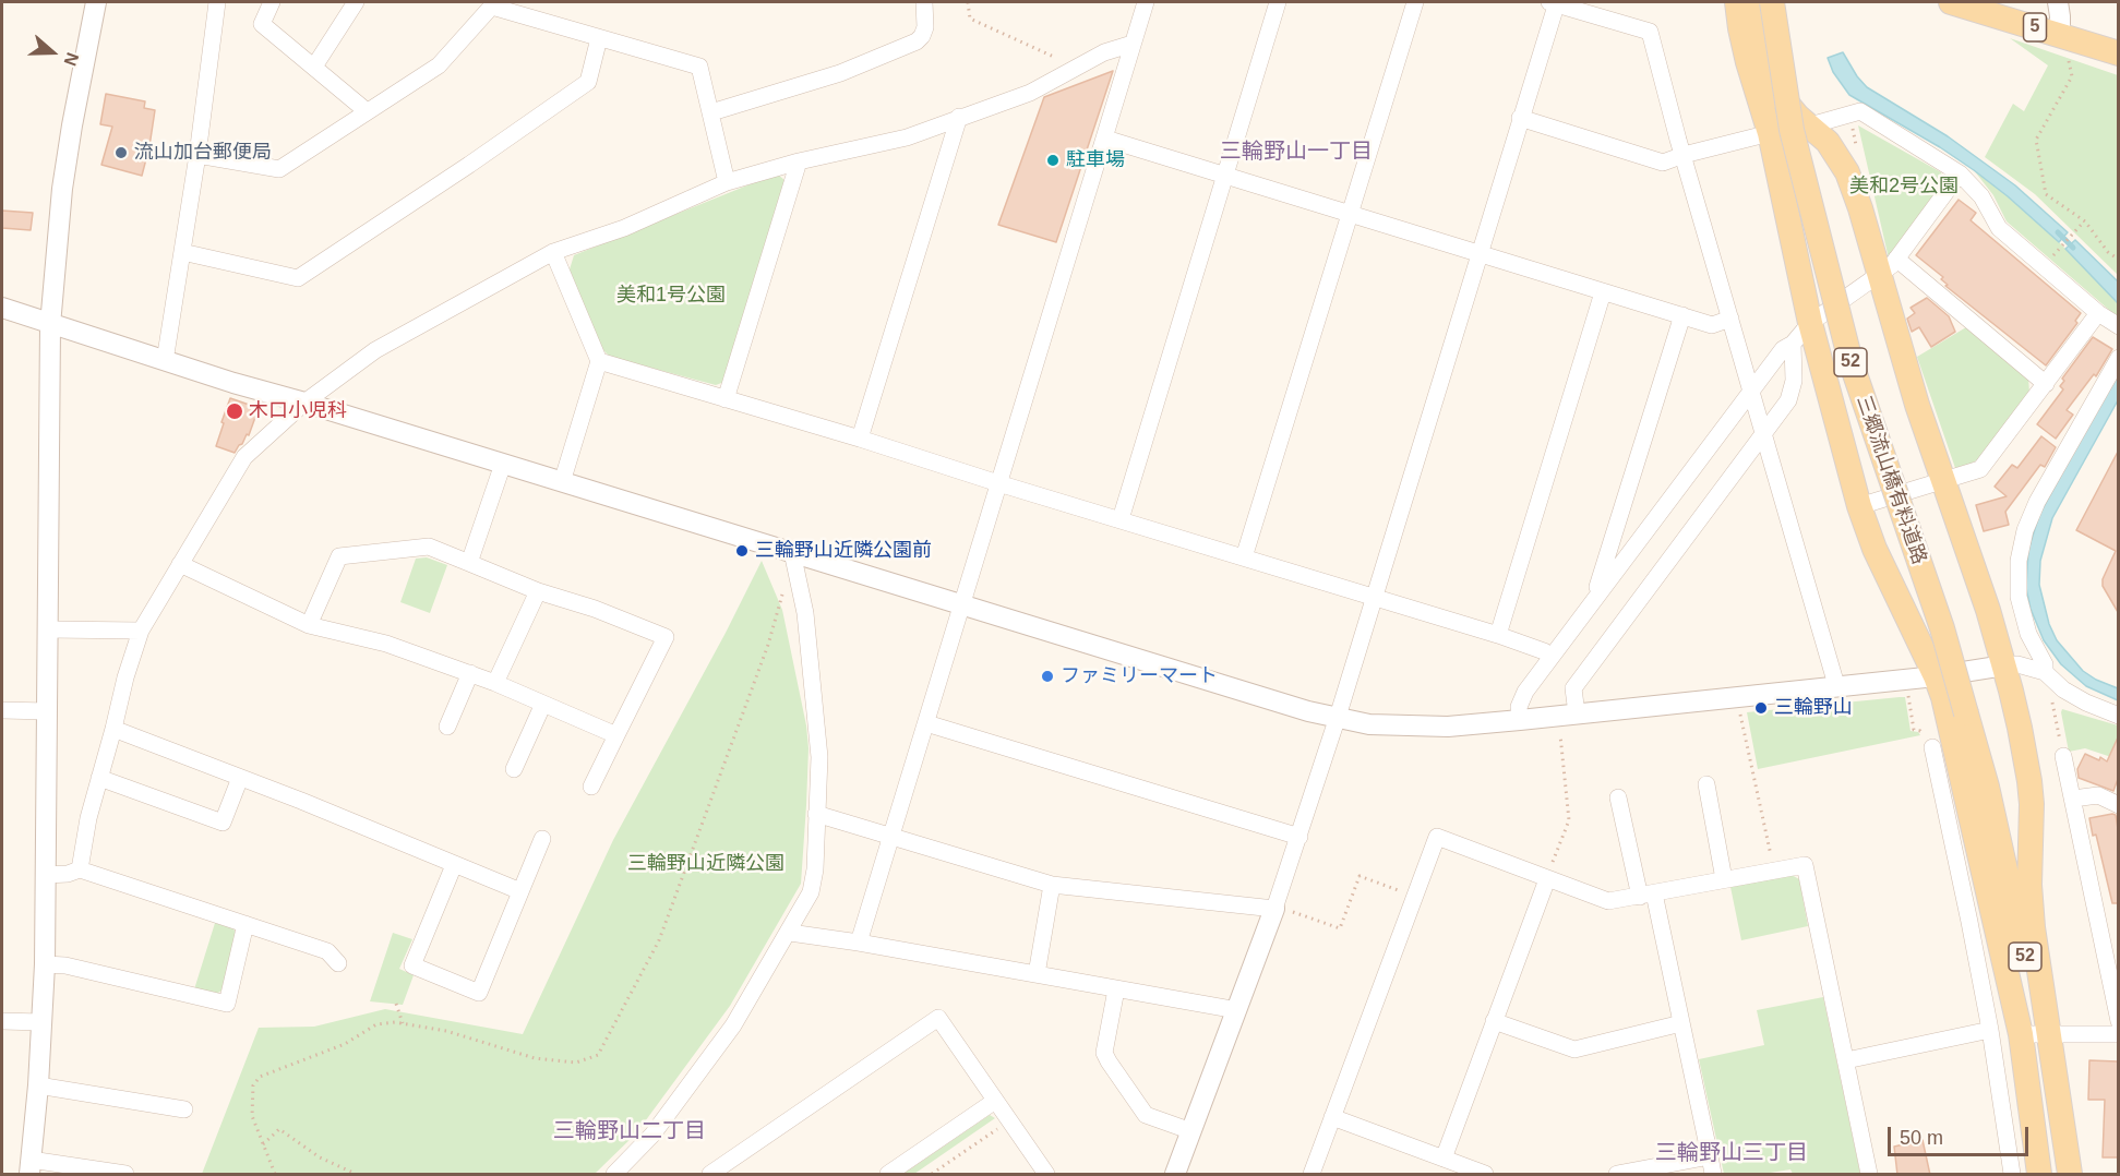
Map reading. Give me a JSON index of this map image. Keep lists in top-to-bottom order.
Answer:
{
  "streets": {
    "main road": ["5", "52", "三郷流山橋有料道路"]
  },
  "crossings": [
    ["52", "三郷流山橋有料道路"]
  ],
  "districts": ["三輪野山一丁目", "三輪野山二丁目", "三輪野山三丁目"],
  "parks": ["美和2号公園", "美和1号公園", "三輪野山近隣公園"],
  "places": [
    "流山加台郵便局",
    "駐車場",
    "木口小児科",
    "三輪野山近隣公園前",
    "ファミリーマート",
    "三輪野山"
  ],
  "scale_bar": "50 m",
  "north": "right"
}
